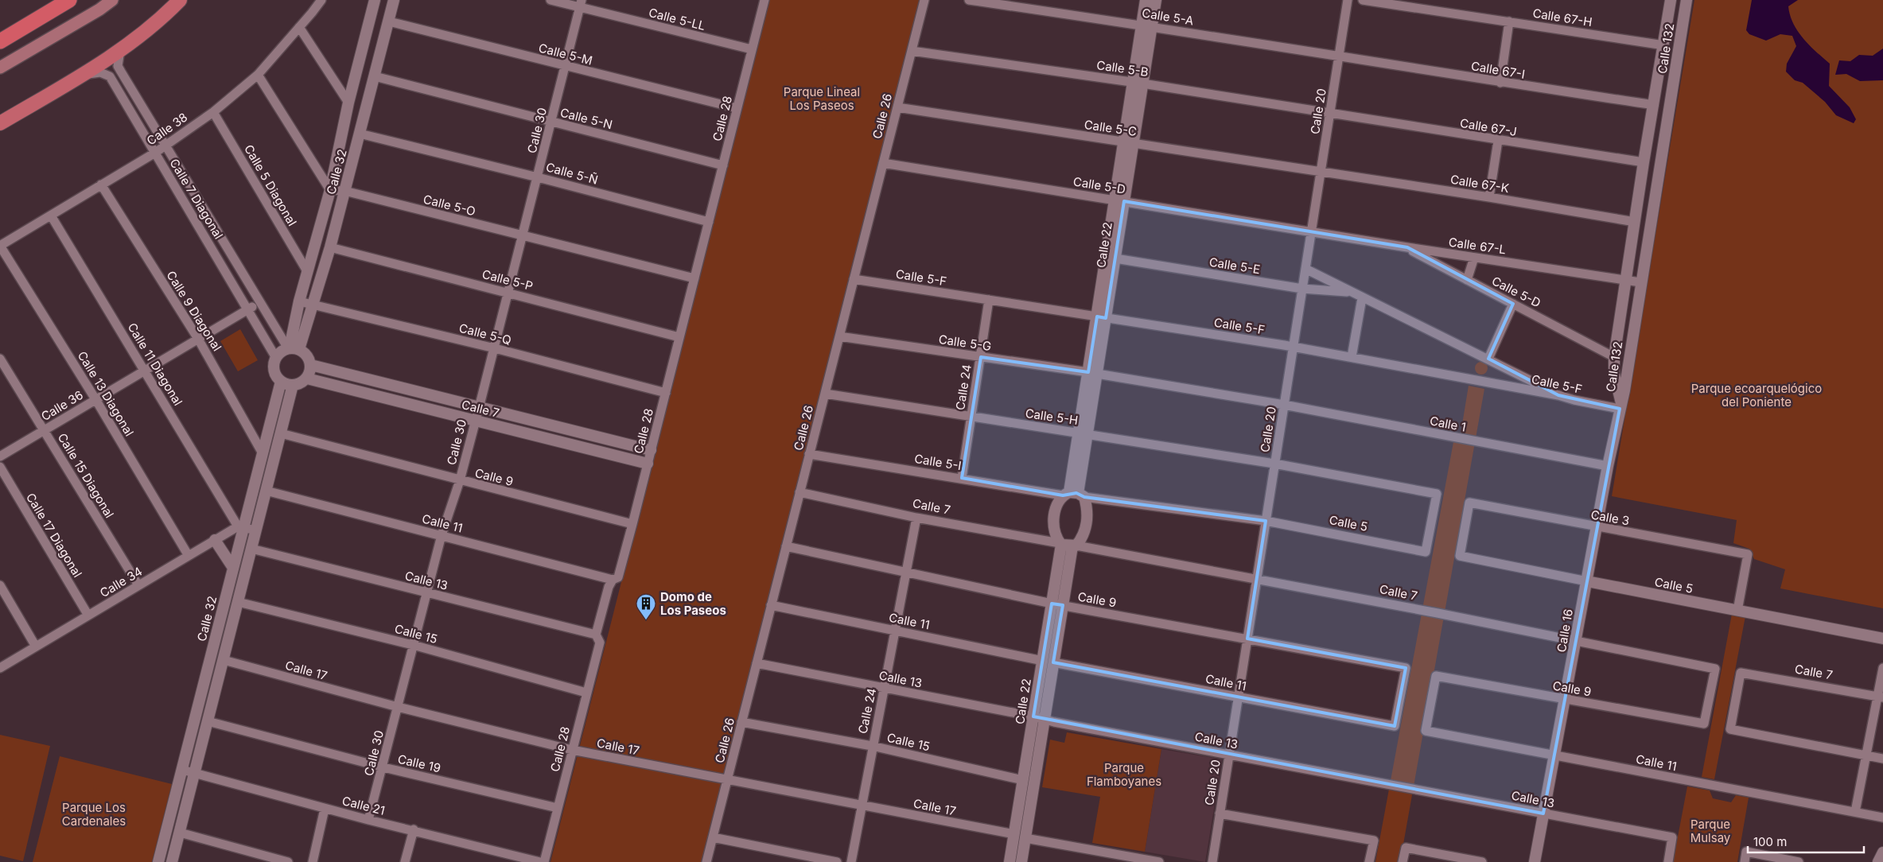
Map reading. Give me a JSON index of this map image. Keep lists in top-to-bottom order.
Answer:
{
  "streets": {
    "street": [
      "Calle 5-A",
      "Calle 67-H",
      "Calle 5-LL",
      "Calle 132",
      "Calle 5-M",
      "Calle 5-B",
      "Calle 67-I",
      "Calle 20",
      "Calle 26",
      "Calle 5-N",
      "Calle 28",
      "Calle 67-J",
      "Calle 5-C",
      "Calle 38",
      "Calle 30",
      "Calle 32",
      "Calle 5-Ñ",
      "Calle 67-K",
      "Calle 5 Diagonal",
      "Calle 5-D",
      "Calle 7 Diagonal",
      "Calle 5-O",
      "Calle 22",
      "Calle 67-L",
      "Calle 5-E",
      "Calle 5-F",
      "Calle 5-P",
      "Calle 9 Diagonal",
      "Calle 5-Q",
      "Calle 5-G",
      "Calle 11 Diagonal",
      "Calle 24",
      "Calle 13 Diagonal",
      "Calle 36",
      "Calle 7",
      "Calle 5-H",
      "Calle 1",
      "Calle 5-I",
      "Calle 15 Diagonal",
      "Calle 9",
      "Calle 3",
      "Calle 11",
      "Calle 5",
      "Calle 17 Diagonal",
      "Calle 13",
      "Calle 34",
      "Calle 16",
      "Calle 15",
      "Calle 17",
      "Calle 19",
      "Calle 21"
    ]
  },
  "crossings": [
    ["Calle 5-A", "Calle 67-I"],
    ["Calle 5-A", "Calle 20"],
    ["Calle 5-A", "Calle 22"],
    ["Calle 67-H", "Calle 132"],
    ["Calle 5-LL", "Calle 28"],
    ["Calle 5-LL", "Calle 30"],
    ["Calle 132", "Calle 67-I"],
    ["Calle 132", "Calle 67-J"],
    ["Calle 132", "Calle 67-K"],
    ["Calle 132", "Calle 5-D"],
    ["Calle 132", "Calle 67-L"],
    ["Calle 132", "Calle 5-F"],
    ["Calle 132", "Calle 16"],
    ["Calle 5-M", "Calle 28"],
    ["Calle 5-M", "Calle 30"],
    ["Calle 5-M", "Calle 32"],
    ["Calle 5-B", "Calle 20"],
    ["Calle 5-B", "Calle 26"],
    ["Calle 5-B", "Calle 67-J"],
    ["Calle 5-B", "Calle 22"],
    ["Calle 67-I", "Calle 20"],
    ["Calle 20", "Calle 67-J"],
    ["Calle 20", "Calle 5-C"],
    ["Calle 20", "Calle 67-K"],
    ["Calle 20", "Calle 5-D"],
    ["Calle 20", "Calle 67-L"],
    ["Calle 20", "Calle 5-E"],
    ["Calle 20", "Calle 5-F"],
    ["Calle 20", "Calle 5-G"],
    ["Calle 20", "Calle 7"],
    ["Calle 20", "Calle 5-H"],
    ["Calle 20", "Calle 1"],
    ["Calle 20", "Calle 5-I"],
    ["Calle 20", "Calle 9"],
    ["Calle 20", "Calle 11"],
    ["Calle 20", "Calle 5"],
    ["Calle 20", "Calle 13"],
    ["Calle 26", "Calle 5-C"],
    ["Calle 26", "Calle 5-D"],
    ["Calle 26", "Calle 5-F"],
    ["Calle 26", "Calle 5-G"],
    ["Calle 26", "Calle 7"],
    ["Calle 26", "Calle 5-H"],
    ["Calle 26", "Calle 5-I"],
    ["Calle 26", "Calle 9"],
    ["Calle 26", "Calle 11"],
    ["Calle 26", "Calle 13"],
    ["Calle 26", "Calle 15"],
    ["Calle 26", "Calle 17"],
    ["Calle 5-N", "Calle 28"],
    ["Calle 5-N", "Calle 30"],
    ["Calle 5-N", "Calle 32"],
    ["Calle 28", "Calle 5-Ñ"],
    ["Calle 28", "Calle 5-O"],
    ["Calle 28", "Calle 5-P"],
    ["Calle 28", "Calle 5-Q"],
    ["Calle 28", "Calle 7"],
    ["Calle 28", "Calle 9"],
    ["Calle 28", "Calle 11"],
    ["Calle 28", "Calle 13"],
    ["Calle 28", "Calle 15"],
    ["Calle 28", "Calle 17"],
    ["Calle 28", "Calle 19"],
    ["Calle 5-C", "Calle 67-K"],
    ["Calle 5-C", "Calle 22"],
    ["Calle 38", "Calle 5 Diagonal"],
    ["Calle 38", "Calle 7 Diagonal"],
    ["Calle 38", "Calle 9 Diagonal"],
    ["Calle 38", "Calle 11 Diagonal"],
    ["Calle 38", "Calle 13 Diagonal"],
    ["Calle 30", "Calle 5-Ñ"],
    ["Calle 30", "Calle 5-O"],
    ["Calle 30", "Calle 5-P"],
    ["Calle 30", "Calle 5-Q"],
    ["Calle 30", "Calle 7"],
    ["Calle 30", "Calle 9"],
    ["Calle 30", "Calle 11"],
    ["Calle 30", "Calle 13"],
    ["Calle 30", "Calle 15"],
    ["Calle 30", "Calle 17"],
    ["Calle 30", "Calle 19"],
    ["Calle 30", "Calle 21"],
    ["Calle 32", "Calle 5-Ñ"],
    ["Calle 32", "Calle 5 Diagonal"],
    ["Calle 32", "Calle 7 Diagonal"],
    ["Calle 32", "Calle 5-O"],
    ["Calle 32", "Calle 5-P"],
    ["Calle 32", "Calle 9 Diagonal"],
    ["Calle 32", "Calle 5-Q"],
    ["Calle 32", "Calle 11 Diagonal"],
    ["Calle 32", "Calle 7"],
    ["Calle 32", "Calle 34"],
    ["Calle 32", "Calle 21"],
    ["Calle 5-D", "Calle 22"],
    ["Calle 5-D", "Calle 67-L"],
    ["Calle 7 Diagonal", "Calle 36"],
    ["Calle 7 Diagonal", "Calle 7"],
    ["Calle 22", "Calle 5-E"],
    ["Calle 22", "Calle 5-F"],
    ["Calle 22", "Calle 5-G"],
    ["Calle 22", "Calle 7"],
    ["Calle 22", "Calle 5-H"],
    ["Calle 22", "Calle 5-I"],
    ["Calle 22", "Calle 9"],
    ["Calle 22", "Calle 11"],
    ["Calle 22", "Calle 13"],
    ["Calle 22", "Calle 15"],
    ["Calle 22", "Calle 17"],
    ["Calle 5-E", "Calle 5-F"],
    ["Calle 5-F", "Calle 24"],
    ["Calle 5-F", "Calle 16"],
    ["Calle 9 Diagonal", "Calle 36"],
    ["Calle 5-G", "Calle 24"],
    ["Calle 5-G", "Calle 1"],
    ["Calle 11 Diagonal", "Calle 36"],
    ["Calle 11 Diagonal", "Calle 34"],
    ["Calle 24", "Calle 7"],
    ["Calle 24", "Calle 5-H"],
    ["Calle 24", "Calle 5-I"],
    ["Calle 24", "Calle 9"],
    ["Calle 24", "Calle 11"],
    ["Calle 24", "Calle 13"],
    ["Calle 24", "Calle 15"],
    ["Calle 24", "Calle 17"],
    ["Calle 13 Diagonal", "Calle 36"],
    ["Calle 13 Diagonal", "Calle 34"],
    ["Calle 36", "Calle 15 Diagonal"],
    ["Calle 7", "Calle 9"],
    ["Calle 7", "Calle 16"],
    ["Calle 5-H", "Calle 5"],
    ["Calle 1", "Calle 16"],
    ["Calle 5-I", "Calle 5"],
    ["Calle 15 Diagonal", "Calle 34"],
    ["Calle 9", "Calle 11"],
    ["Calle 9", "Calle 16"],
    ["Calle 3", "Calle 5"],
    ["Calle 3", "Calle 16"],
    ["Calle 11", "Calle 16"],
    ["Calle 5", "Calle 16"],
    ["Calle 17 Diagonal", "Calle 34"],
    ["Calle 13", "Calle 16"]
  ],
  "parks": [
    "Parque Lineal Los Paseos",
    "Parque ecoarquelógico del Poniente",
    "Parque Flamboyanes",
    "Parque Los Cardenales",
    "Parque Mulsay"
  ],
  "places": {
    "building": ["Domo de Los Paseos"]
  },
  "scale_bar": "100 m"
}
